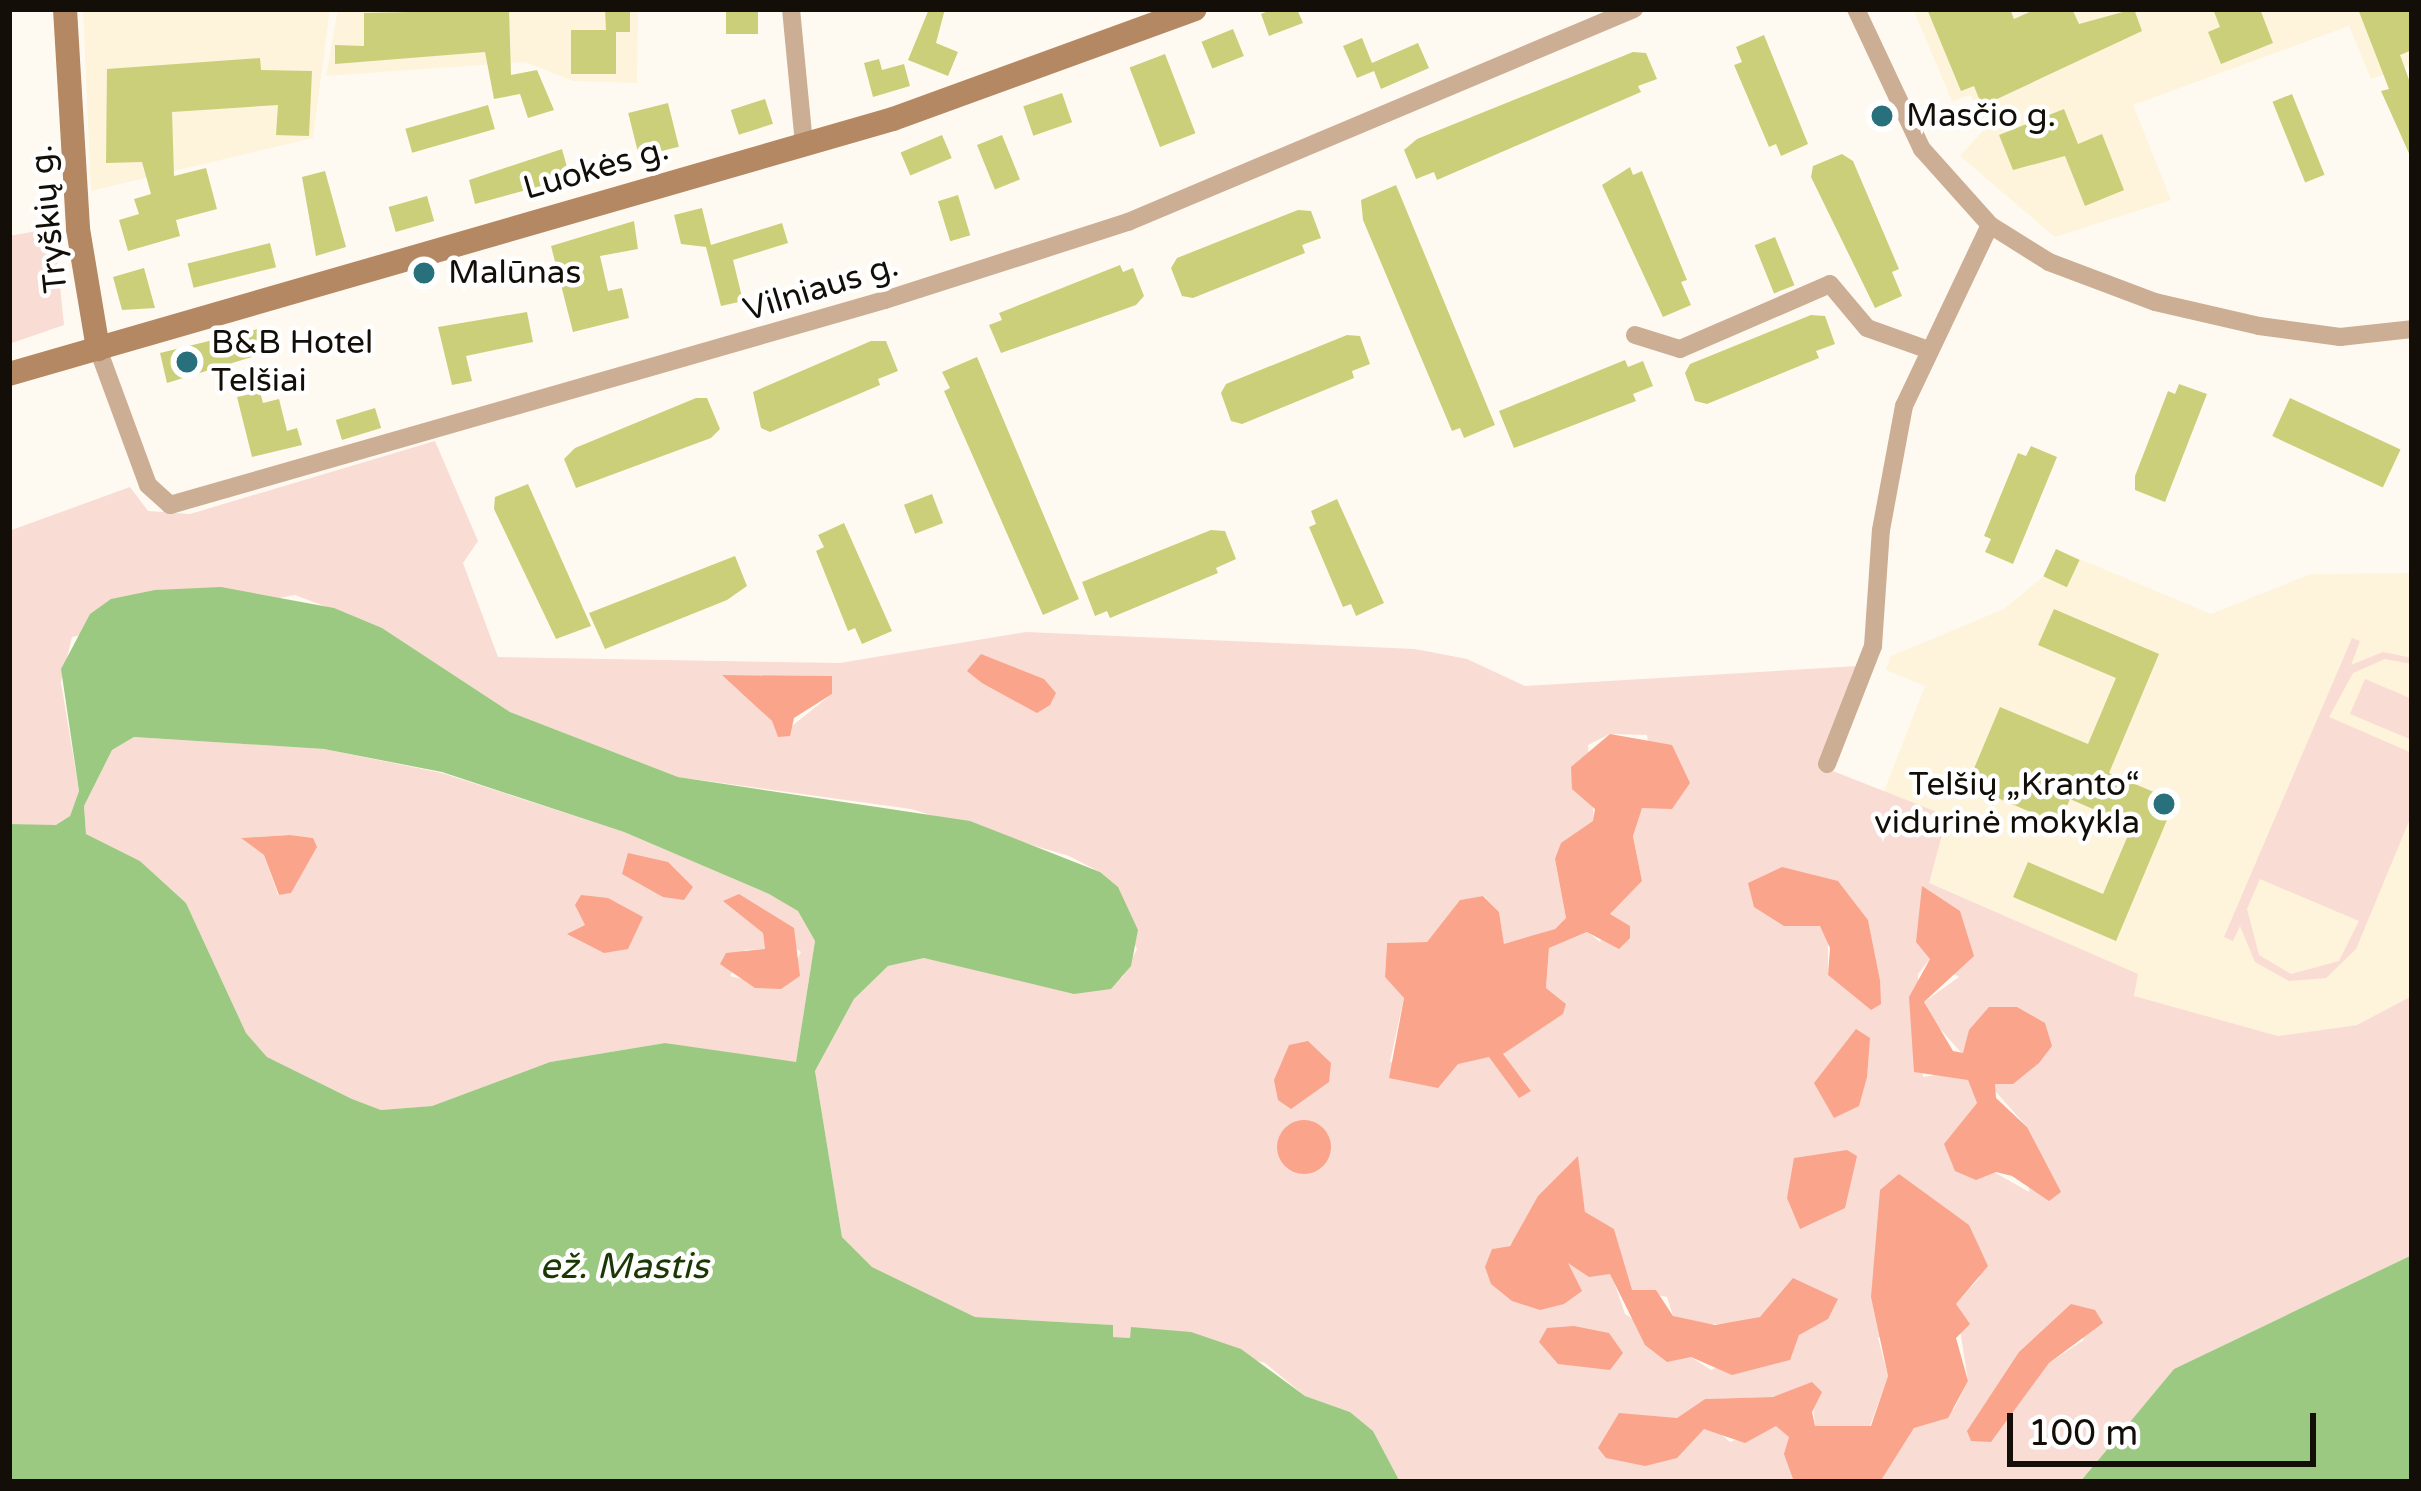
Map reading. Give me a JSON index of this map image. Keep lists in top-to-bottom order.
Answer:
{
  "streets": {
    "main road": ["Luokės g.", "Tryškių g."],
    "street": ["Vilniaus g."]
  },
  "crossings": [
    ["Luokės g.", "Tryškių g."],
    ["Luokės g.", "Vilniaus g."],
    ["Tryškių g.", "Vilniaus g."]
  ],
  "water": ["ež. Mastis"],
  "places": [
    "Masčio g.",
    "Malūnas",
    "B&B Hotel Telšiai",
    "Telšių „Kranto“ vidurinė mokykla"
  ],
  "scale_bar": "100 m"
}
